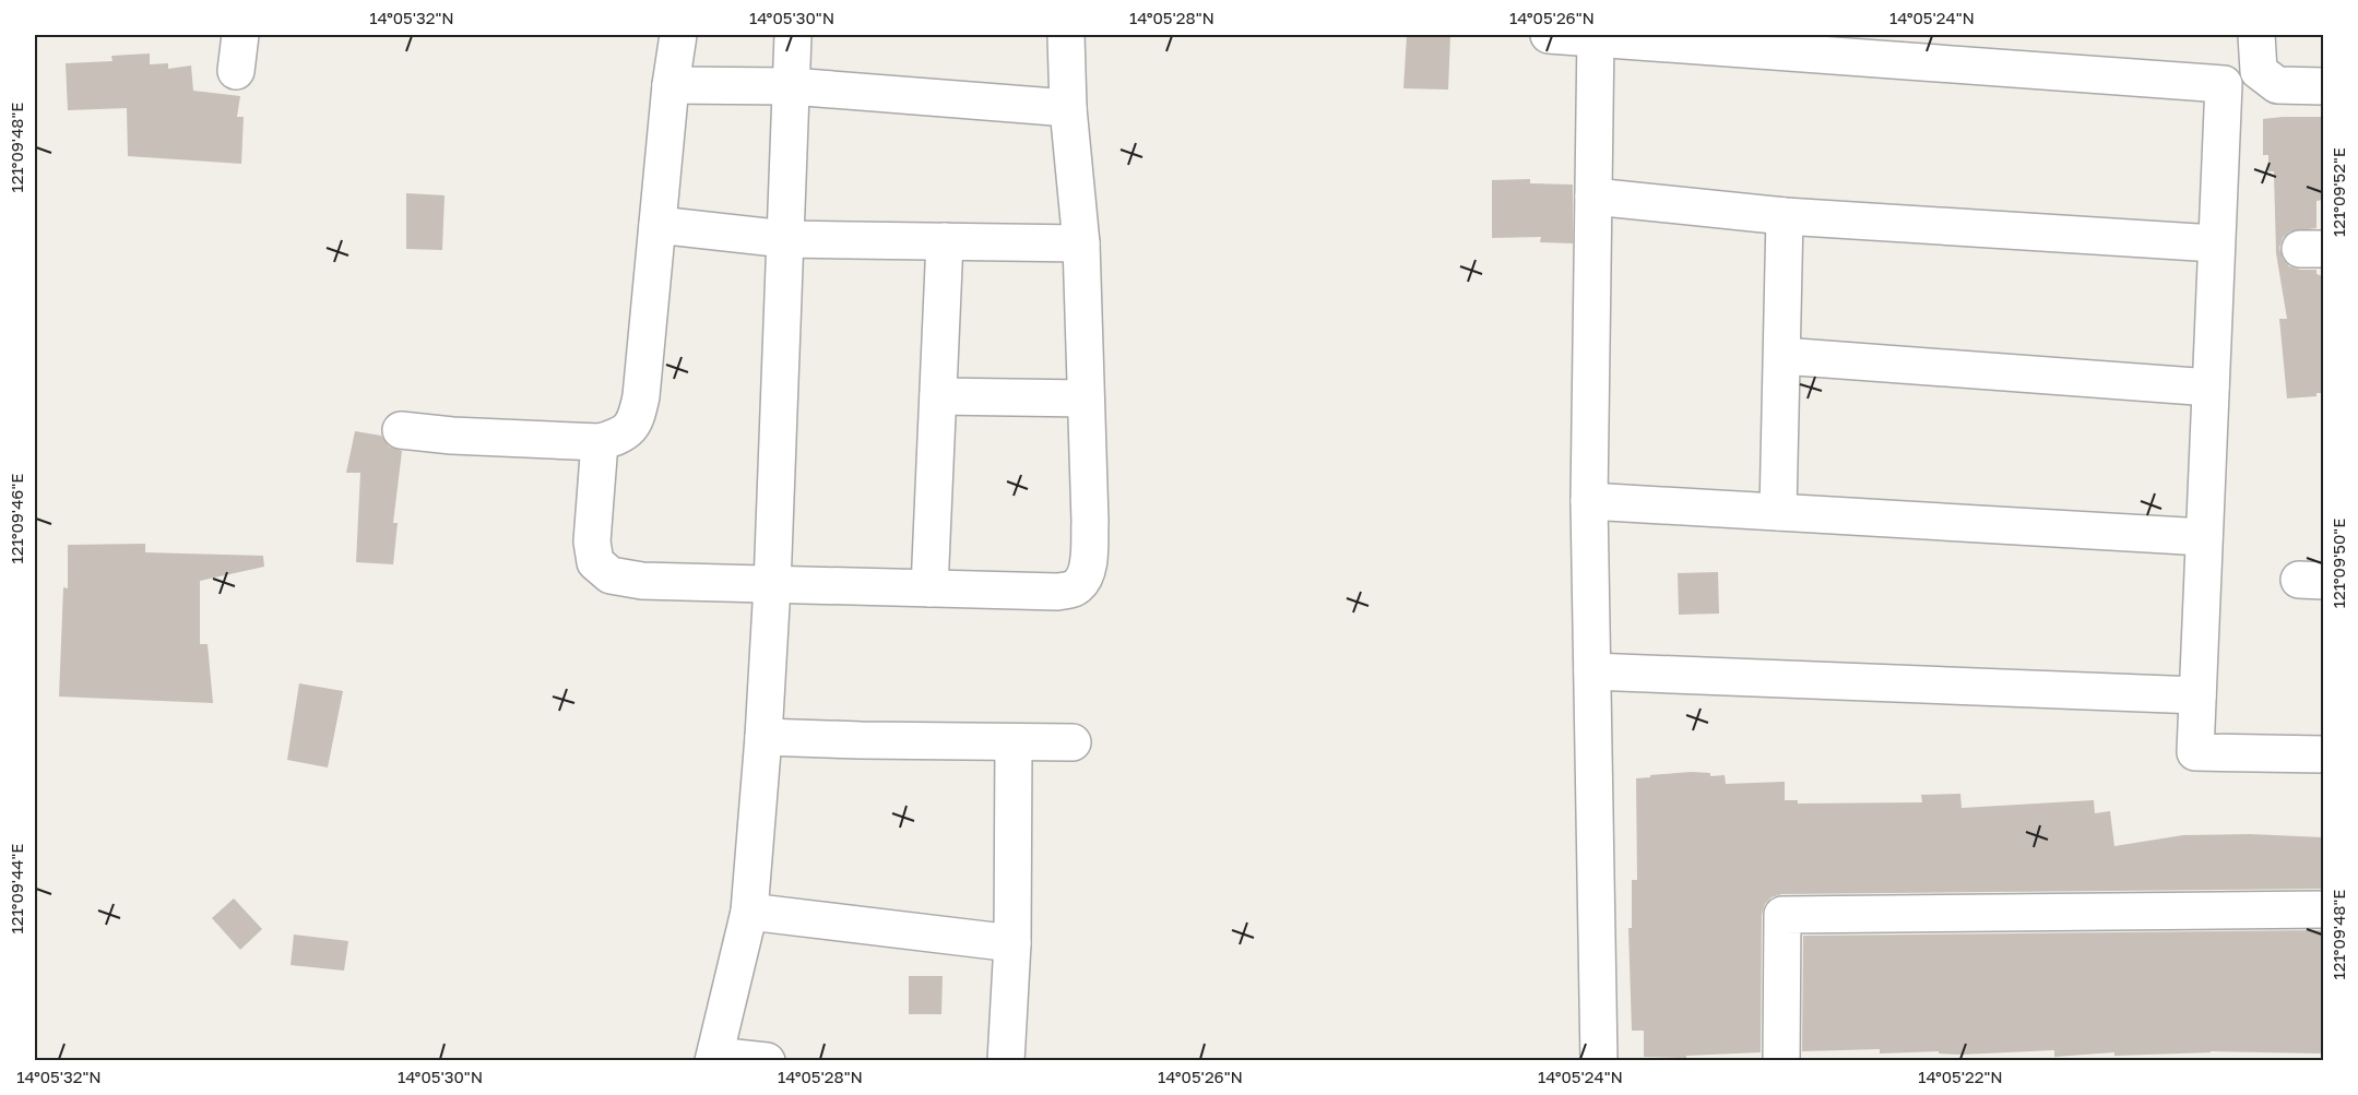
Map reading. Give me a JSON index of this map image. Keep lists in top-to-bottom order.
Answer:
{
  "coordinates": [
    "14°05'32\"N",
    "14°05'30\"N",
    "14°05'28\"N",
    "14°05'26\"N",
    "14°05'24\"N",
    "121°09'48\"E",
    "121°09'52\"E",
    "121°09'46\"E",
    "121°09'50\"E",
    "121°09'44\"E",
    "14°05'22\"N"
  ]
}
